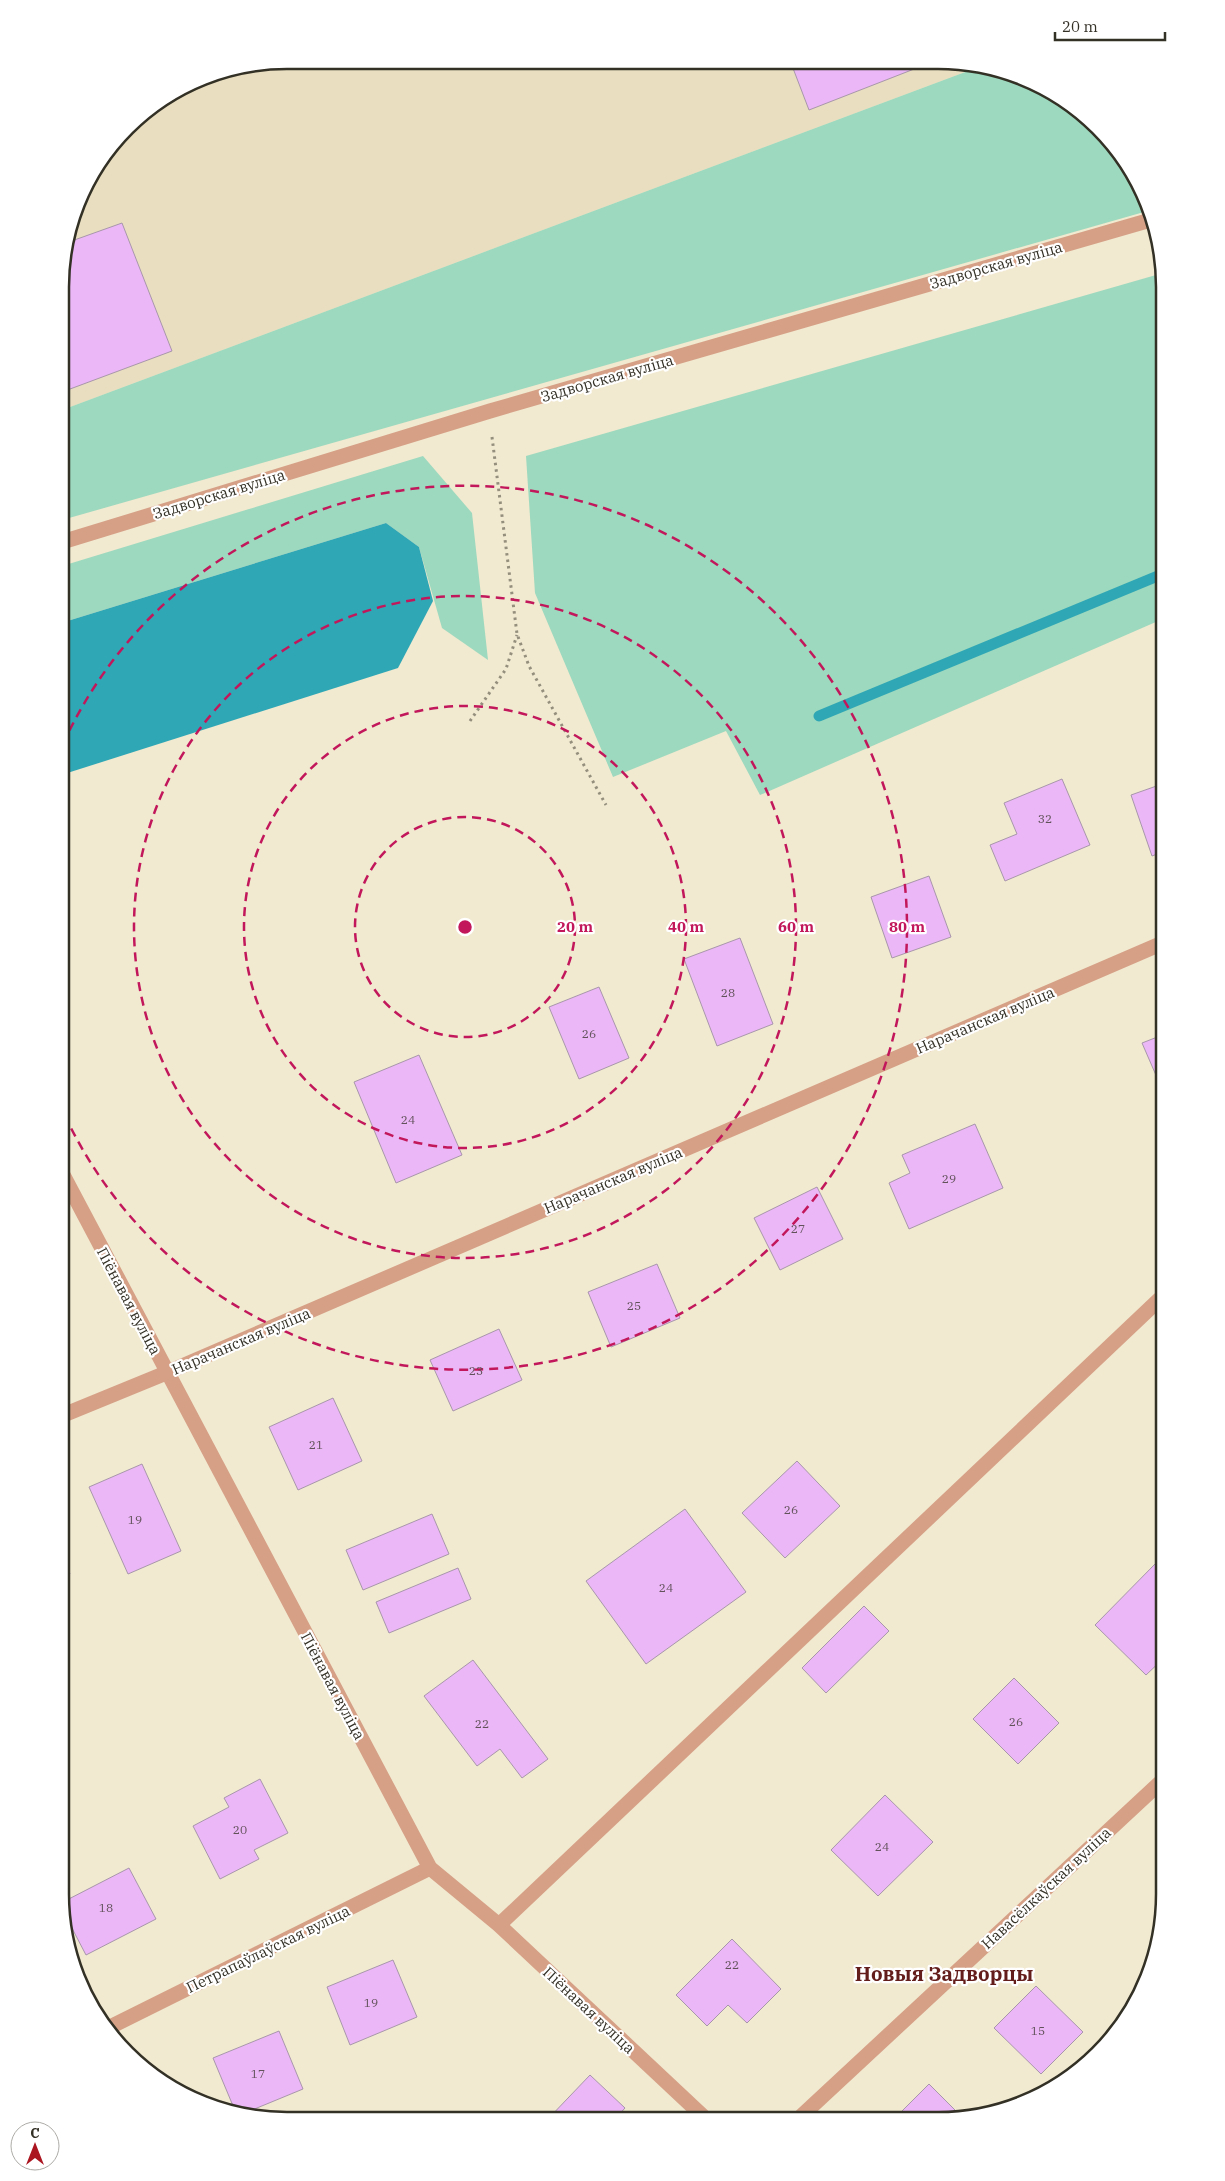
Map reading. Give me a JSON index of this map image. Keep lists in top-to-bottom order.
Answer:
{
  "streets": {
    "street": [
      "Задворская вуліца",
      "Нарачанская вуліца",
      "Піёнавая вуліца",
      "Навасёлкаўская вуліца",
      "Петрапаўлаўская вуліца"
    ]
  },
  "crossings": [
    ["Нарачанская вуліца", "Піёнавая вуліца"],
    ["Піёнавая вуліца", "Петрапаўлаўская вуліца"]
  ],
  "districts": ["Новыя Задворцы"],
  "house_numbers": [
    "32",
    "28",
    "26",
    "24",
    "29",
    "27",
    "25",
    "23",
    "21",
    "26",
    "19",
    "24",
    "26",
    "22",
    "20",
    "24",
    "18",
    "22",
    "19",
    "15",
    "17"
  ],
  "scale_bar": "20 m",
  "north": "top",
  "rings": [
    "20 m",
    "40 m",
    "60 m",
    "80 m"
  ]
}
